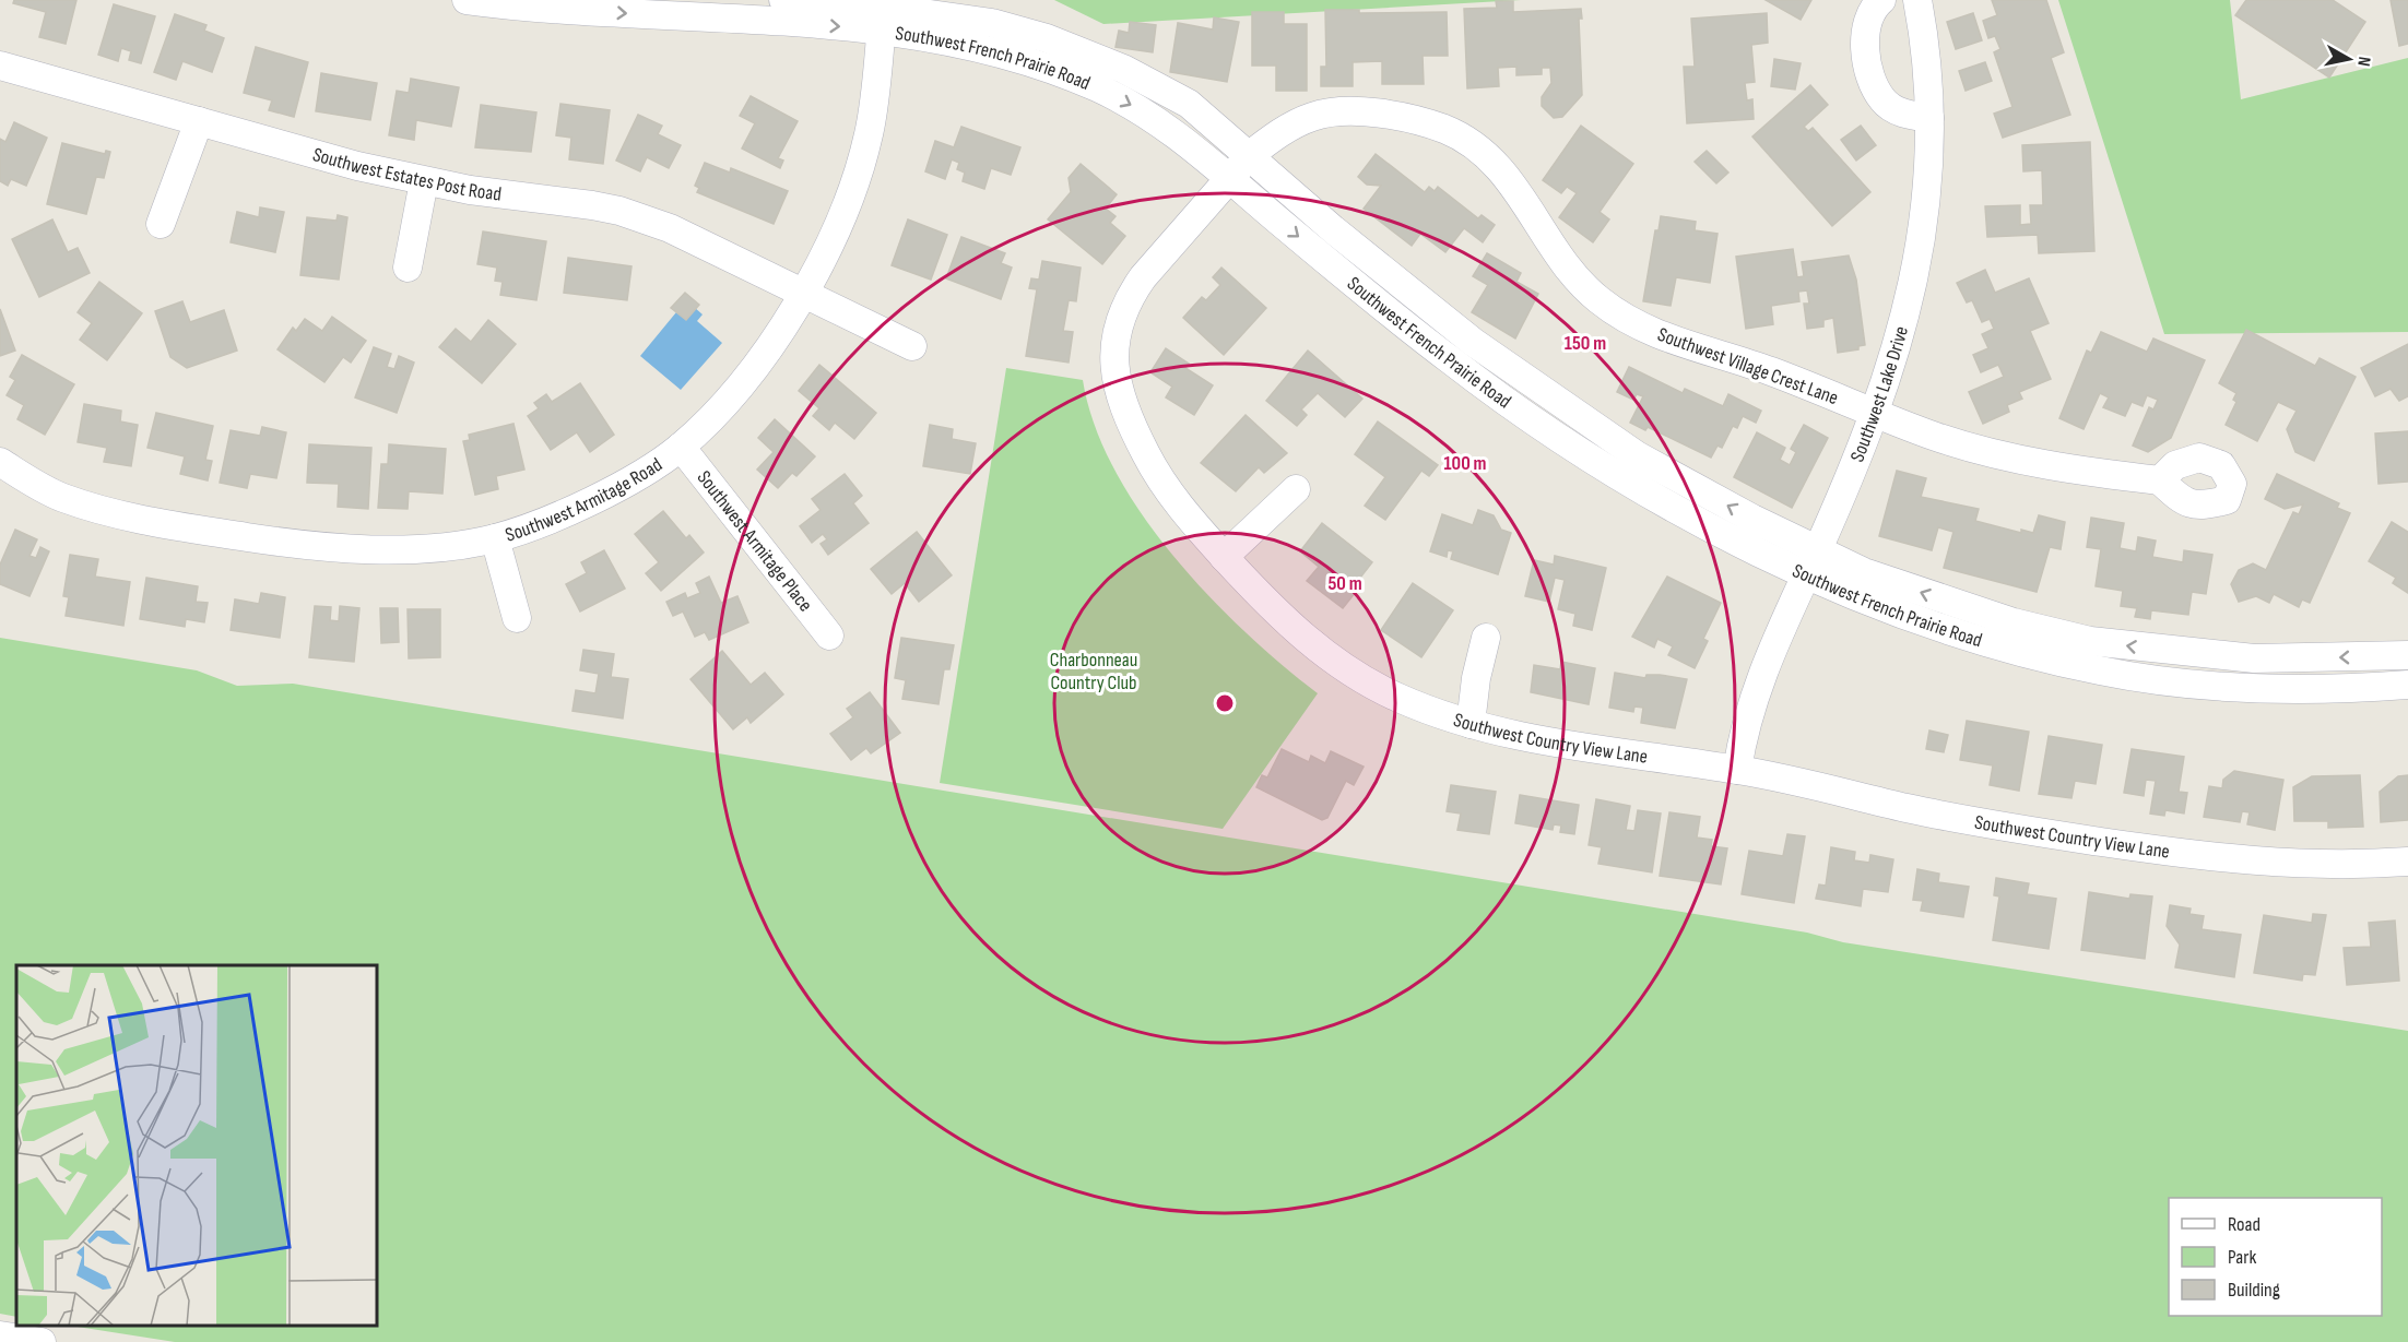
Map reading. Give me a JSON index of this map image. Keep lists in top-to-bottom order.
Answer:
{
  "streets": {
    "street": [
      "Southwest French Prairie Road",
      "Southwest Estates Post Road",
      "Southwest Village Crest Lane",
      "Southwest Lake Drive",
      "Southwest Armitage Road",
      "Southwest Armitage Place",
      "Southwest Country View Lane"
    ]
  },
  "crossings": [
    ["Southwest French Prairie Road", "Southwest Village Crest Lane"],
    ["Southwest French Prairie Road", "Southwest Lake Drive"],
    ["Southwest French Prairie Road", "Southwest Armitage Road"],
    ["Southwest French Prairie Road", "Southwest Country View Lane"],
    ["Southwest Estates Post Road", "Southwest Armitage Road"],
    ["Southwest Village Crest Lane", "Southwest Lake Drive"],
    ["Southwest Village Crest Lane", "Southwest Country View Lane"],
    ["Southwest Lake Drive", "Southwest Country View Lane"],
    ["Southwest Armitage Road", "Southwest Armitage Place"]
  ],
  "parks": ["Charbonneau Country Club"],
  "legend": ["Road", "Park", "Building"],
  "north": "right",
  "rings": ["150 m", "100 m", "50 m"]
}
